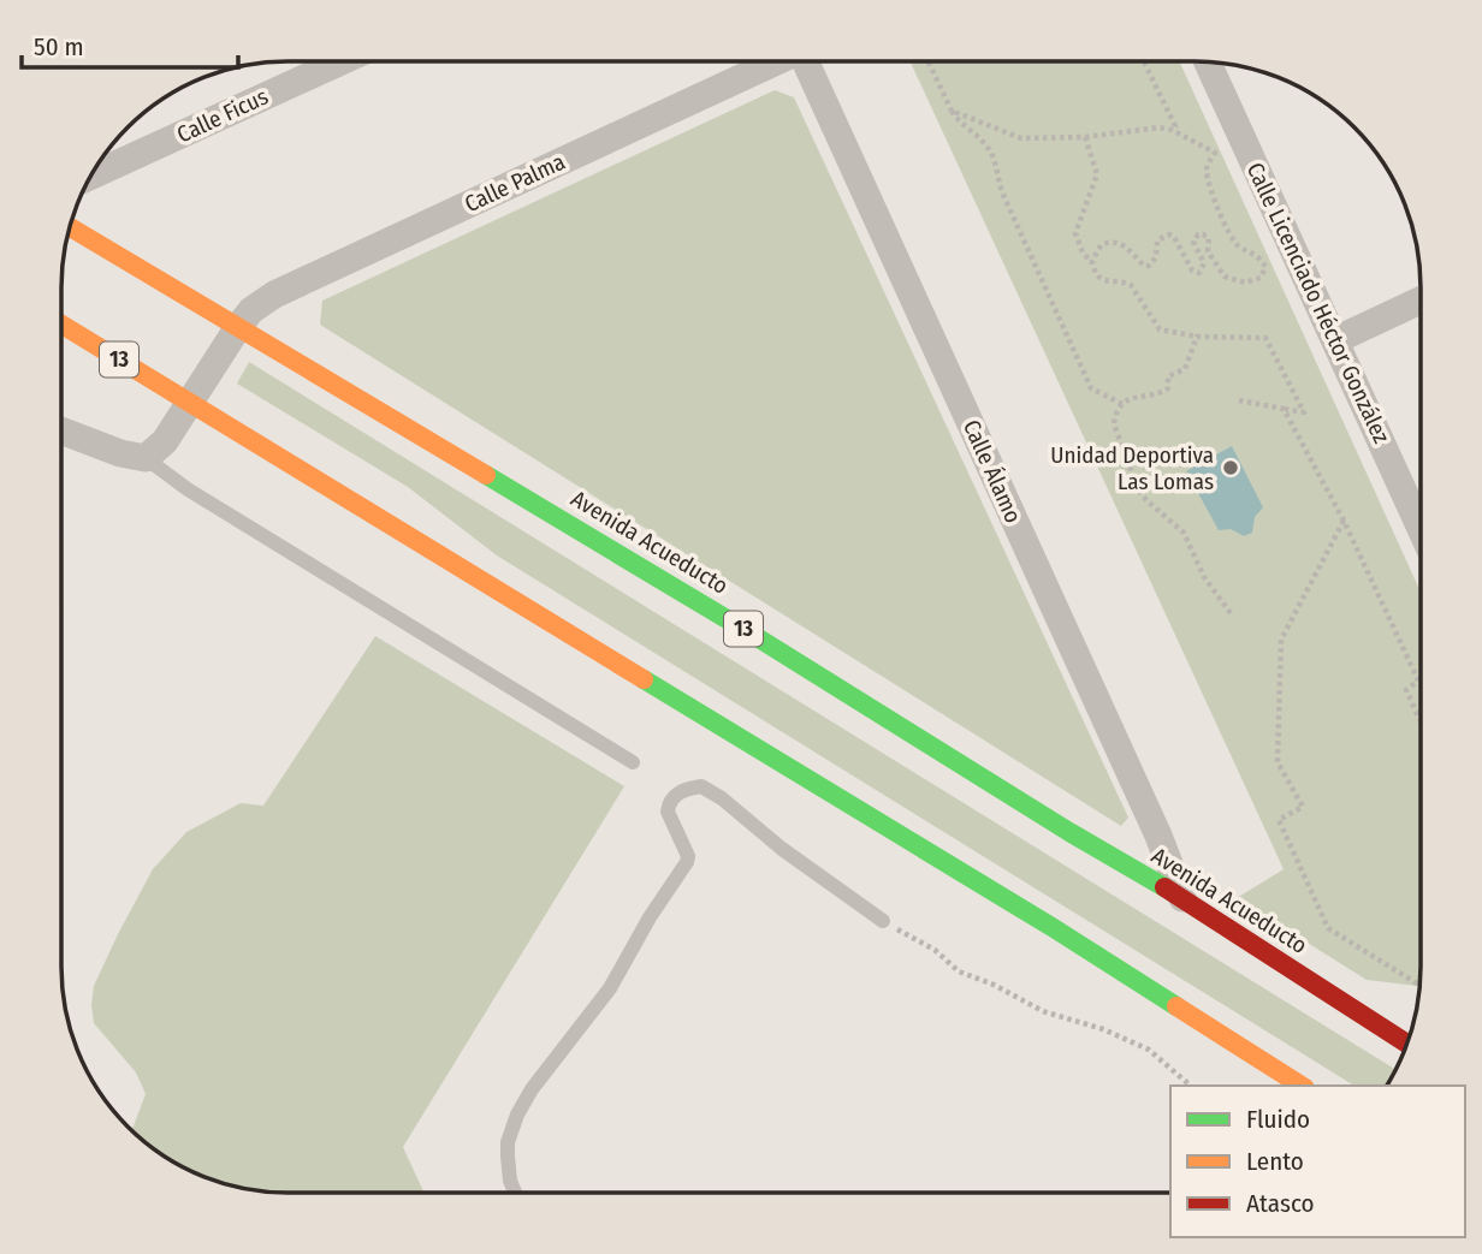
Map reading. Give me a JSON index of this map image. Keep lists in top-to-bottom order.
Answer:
{
  "streets": {
    "main road": ["13", "Avenida Acueducto"],
    "street": [
      "Calle Ficus",
      "Calle Palma",
      "Calle Licenciado Héctor González",
      "Calle Álamo"
    ]
  },
  "crossings": [
    ["Calle Palma", "13"],
    ["Calle Palma", "Avenida Acueducto"],
    ["Calle Álamo", "Avenida Acueducto"]
  ],
  "places": ["Unidad Deportiva Las Lomas"],
  "legend": ["Fluido", "Lento", "Atasco"],
  "scale_bar": "50 m"
}
